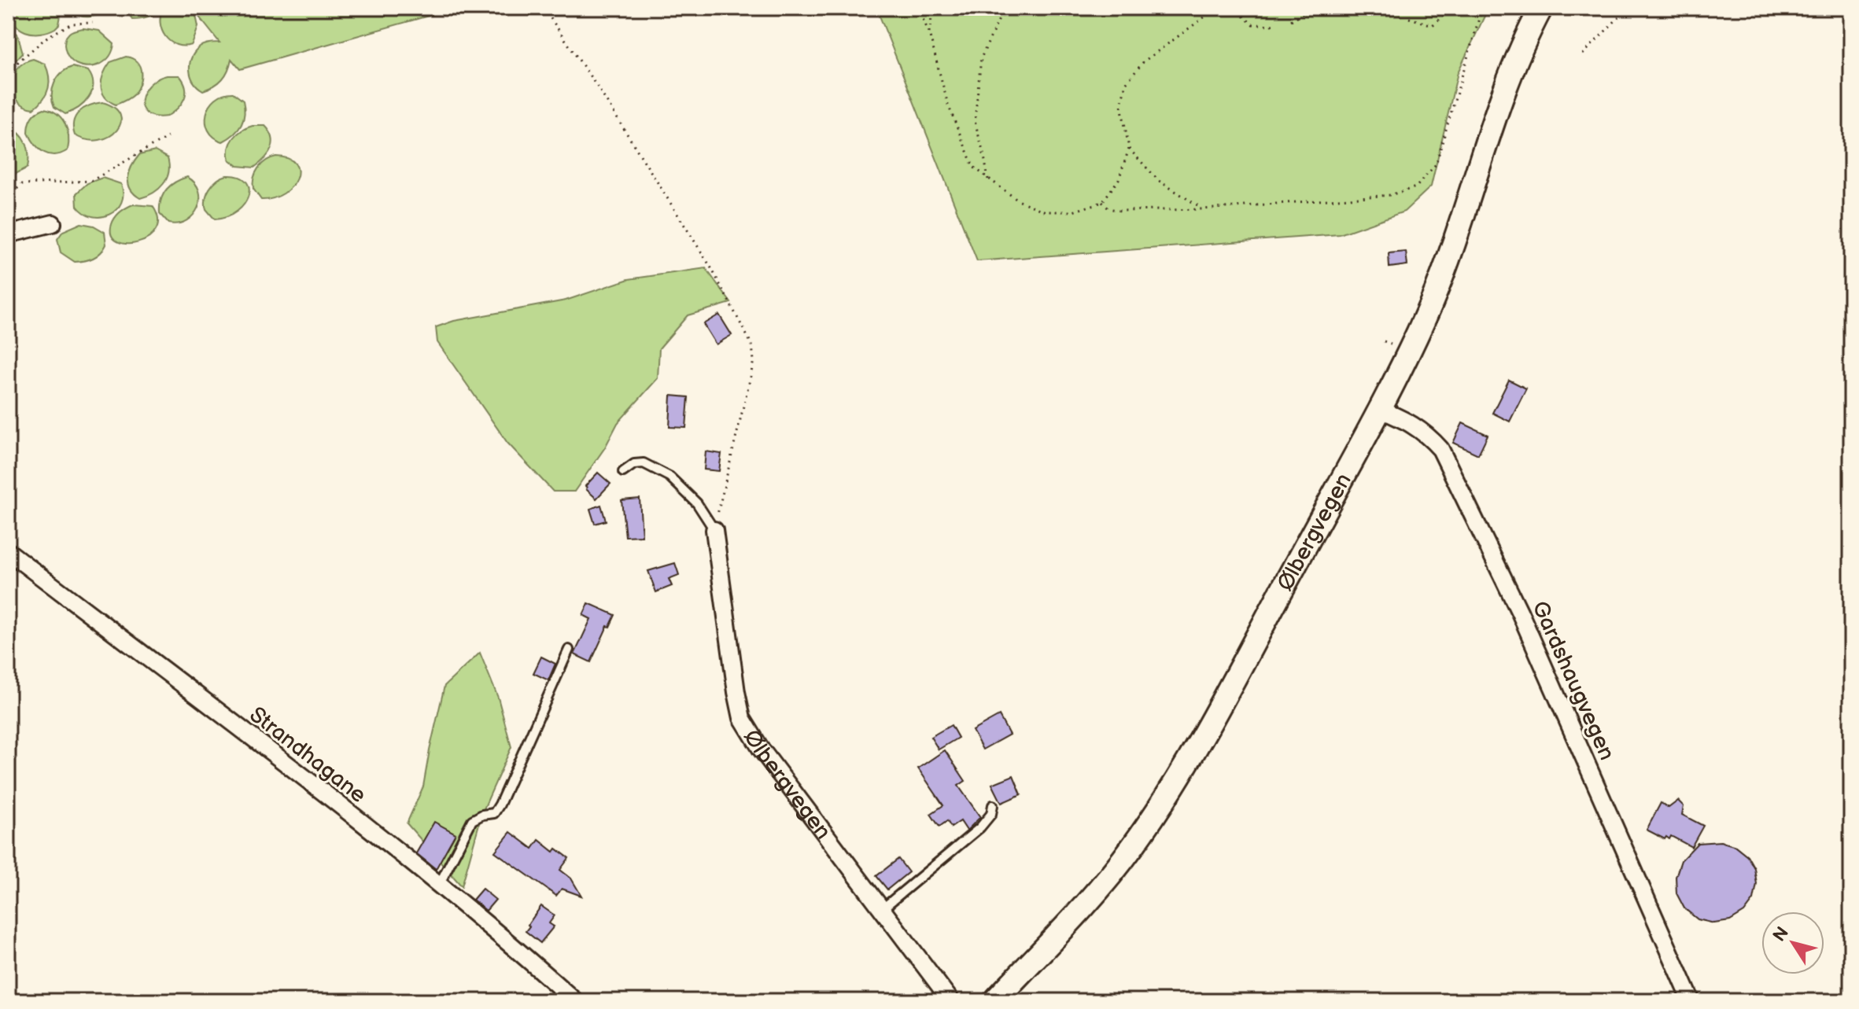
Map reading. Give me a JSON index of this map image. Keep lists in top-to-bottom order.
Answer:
{
  "streets": {
    "main road": ["Ølbergvegen"],
    "street": ["Gardshaugvegen", "Strandhagane"]
  },
  "crossings": [
    ["Ølbergvegen", "Gardshaugvegen"]
  ],
  "north": "top left"
}
